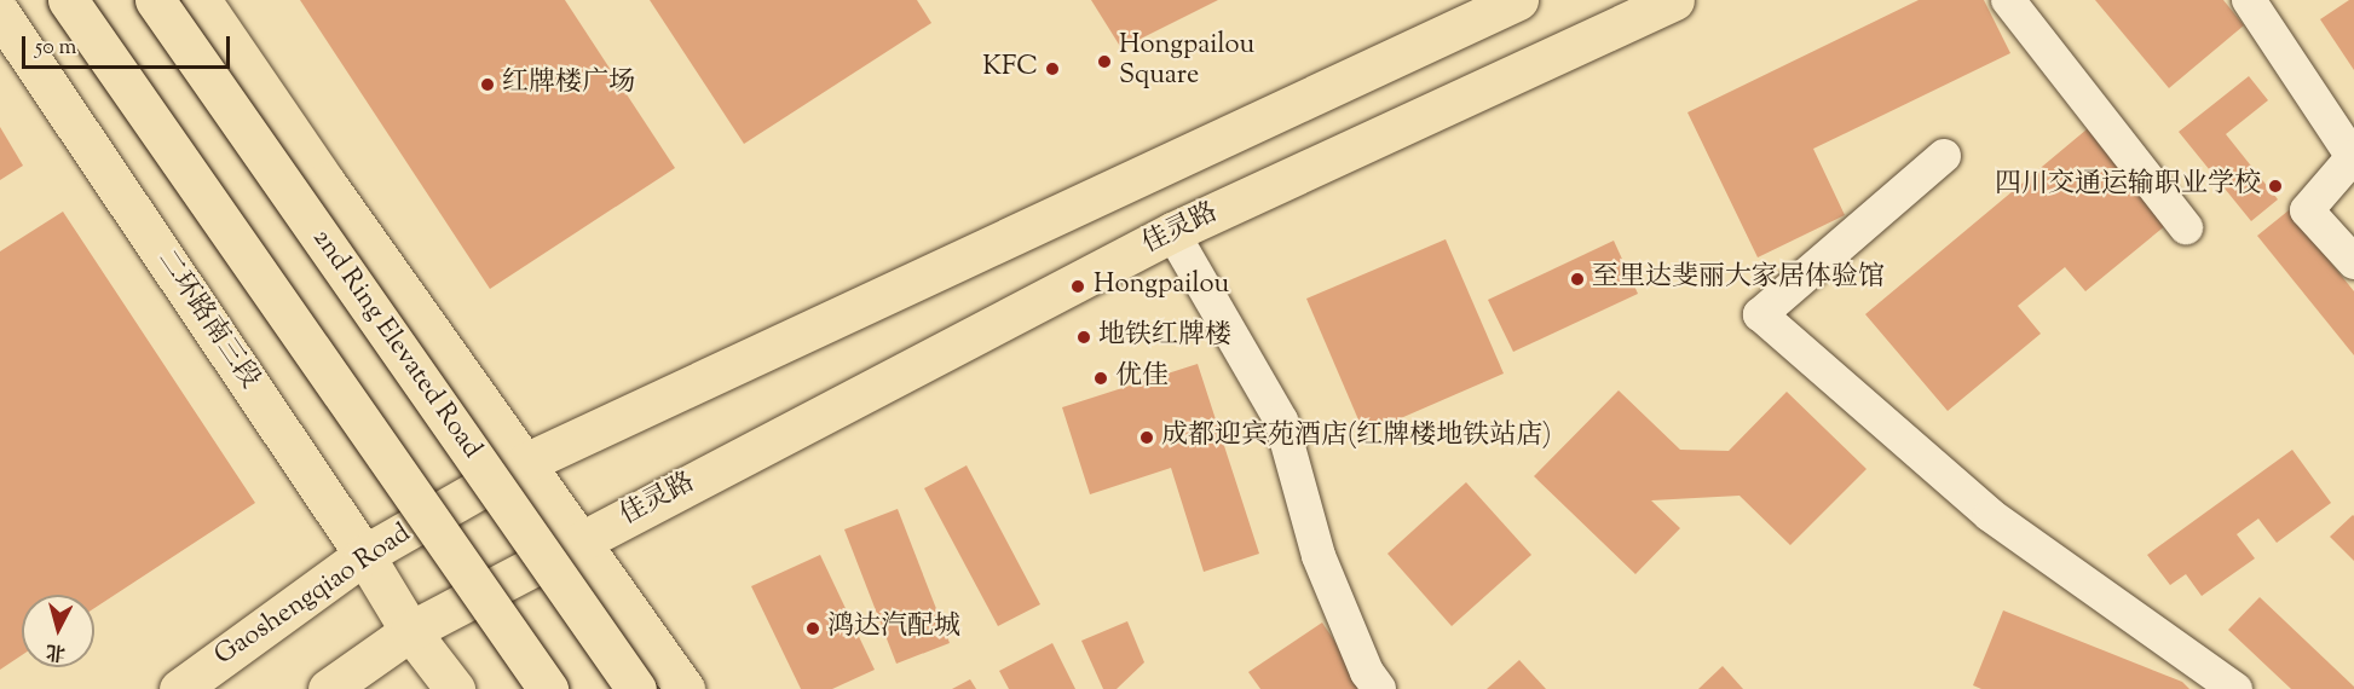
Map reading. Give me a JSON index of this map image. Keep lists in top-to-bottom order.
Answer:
{
  "streets": {
    "main road": [
      "佳灵路",
      "二环路南三段",
      "2nd Ring Elevated Road",
      "Gaoshengqiao Road"
    ]
  },
  "crossings": [
    ["二环路南三段", "Gaoshengqiao Road"]
  ],
  "places": [
    "Hongpailou Square",
    "KFC",
    "红牌楼广场",
    "四川交通运输职业学校",
    "至里达斐丽大家居体验馆",
    "Hongpailou",
    "地铁红牌楼",
    "优佳",
    "成都迎宾苑酒店(红牌楼地铁站店)",
    "鸿达汽配城"
  ],
  "scale_bar": "50 m",
  "north": "bottom"
}
